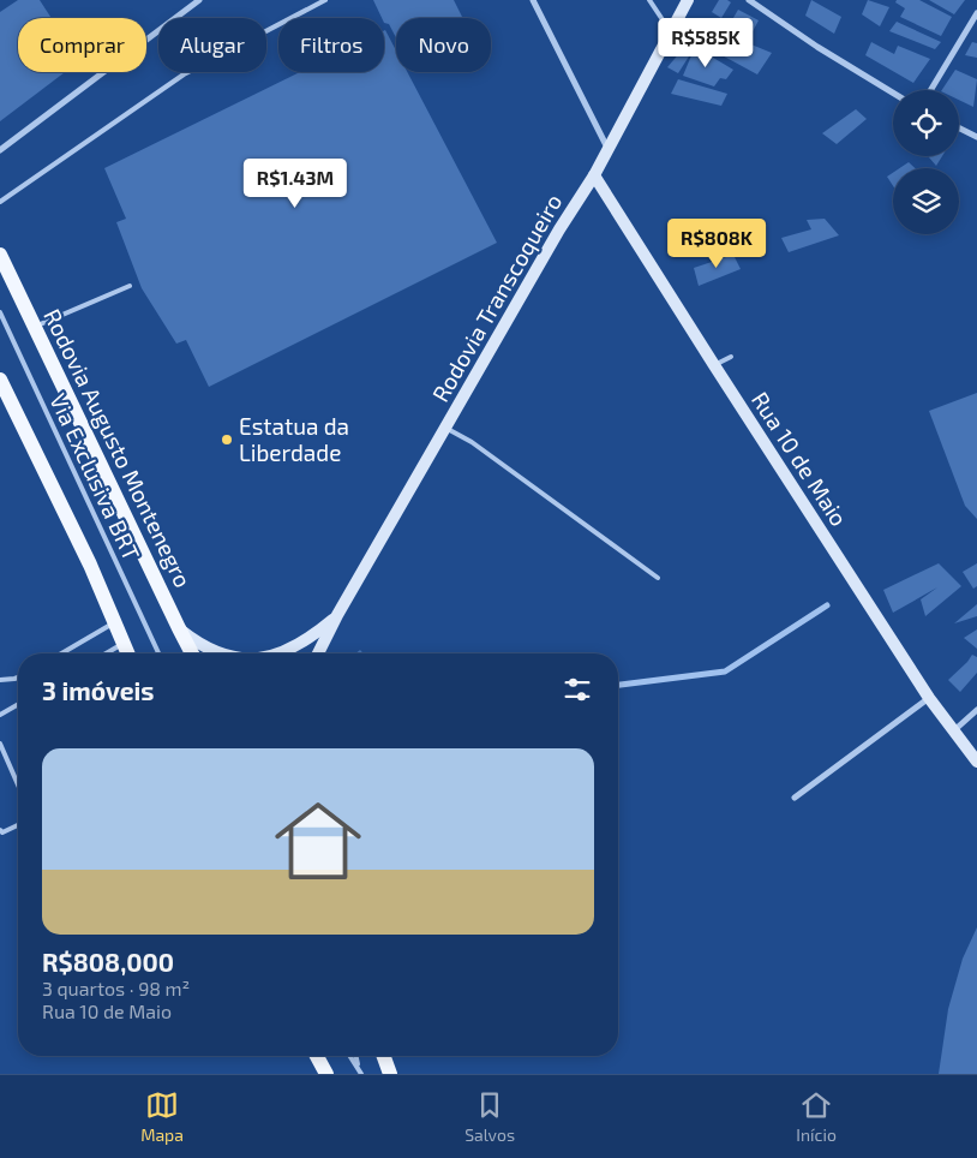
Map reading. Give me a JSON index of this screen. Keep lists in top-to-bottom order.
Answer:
{
  "streets": {
    "main road": ["Rodovia Transcoqueiro", "Rodovia Augusto Montenegro", "Rua 10 de Maio"],
    "lane": ["Via Exclusiva BRT"]
  },
  "crossings": [
    ["Rodovia Transcoqueiro", "Rodovia Augusto Montenegro"],
    ["Rodovia Transcoqueiro", "Rua 10 de Maio"]
  ],
  "places": ["Estatua da Liberdade"],
  "page": {
    "price": ["R$585K", "R$1.43M", "R$808K"],
    "chip": [
      "Comprar",
      "Alugar",
      "Filtros",
      "Novo"
    ],
    "heading": "3 imóveis",
    "list": [
      {
        "name": "R$808,000",
        "note": "3 quartos · 98 m² · Rua 10 de Maio"
      }
    ],
    "tabs": ["Mapa", "Salvos", "Início"]
  }
}
